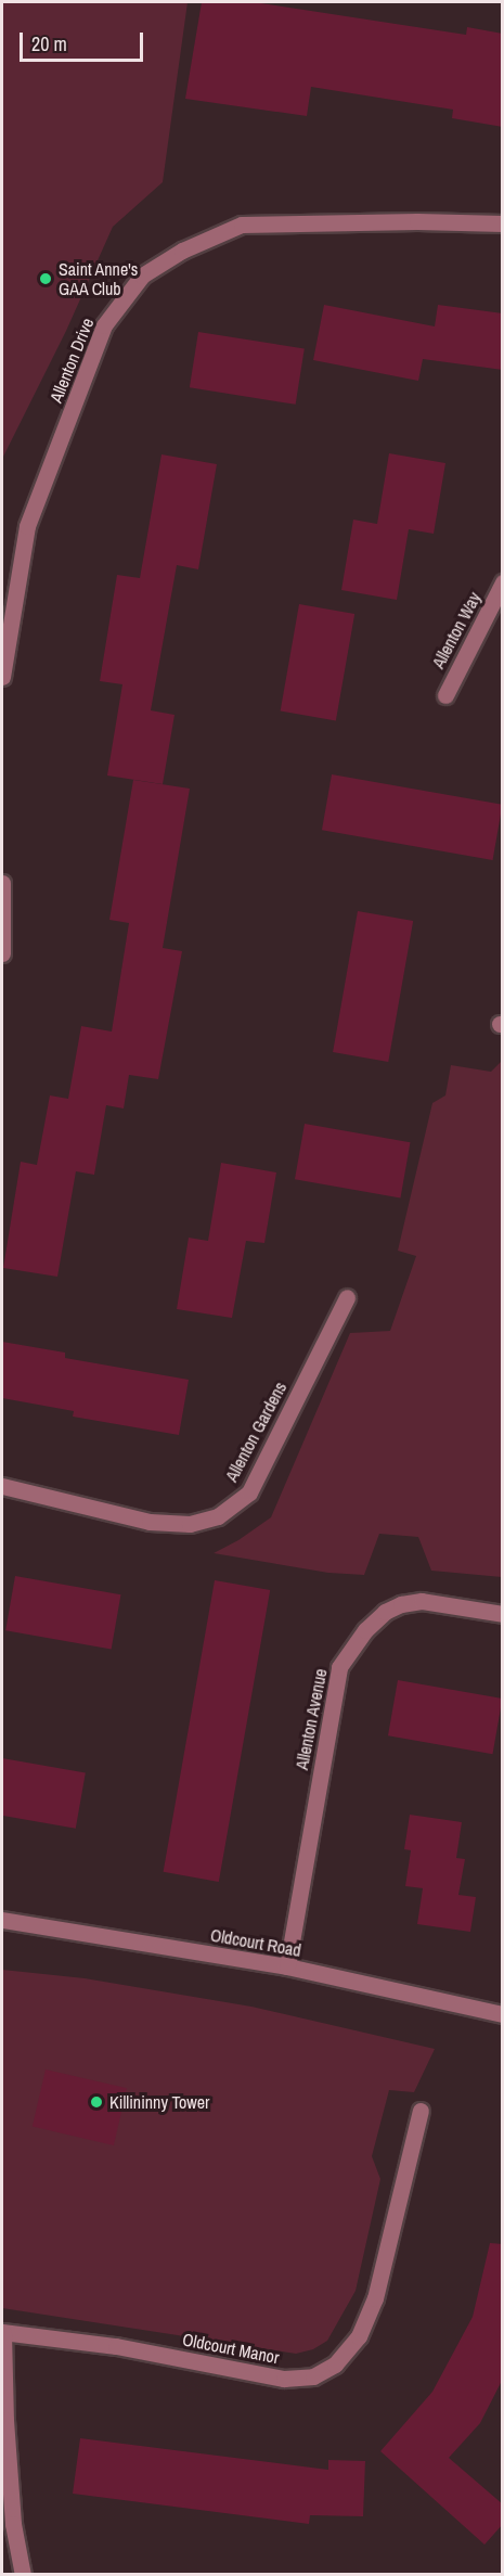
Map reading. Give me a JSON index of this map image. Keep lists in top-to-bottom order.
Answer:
{
  "streets": {
    "street": [
      "Allenton Drive",
      "Allenton Way",
      "Allenton Gardens",
      "Allenton Avenue",
      "Oldcourt Road",
      "Oldcourt Manor"
    ]
  },
  "crossings": [
    ["Allenton Avenue", "Oldcourt Road"]
  ],
  "places": ["Saint Anne's GAA Club", "Killininny Tower"],
  "scale_bar": "20 m"
}
